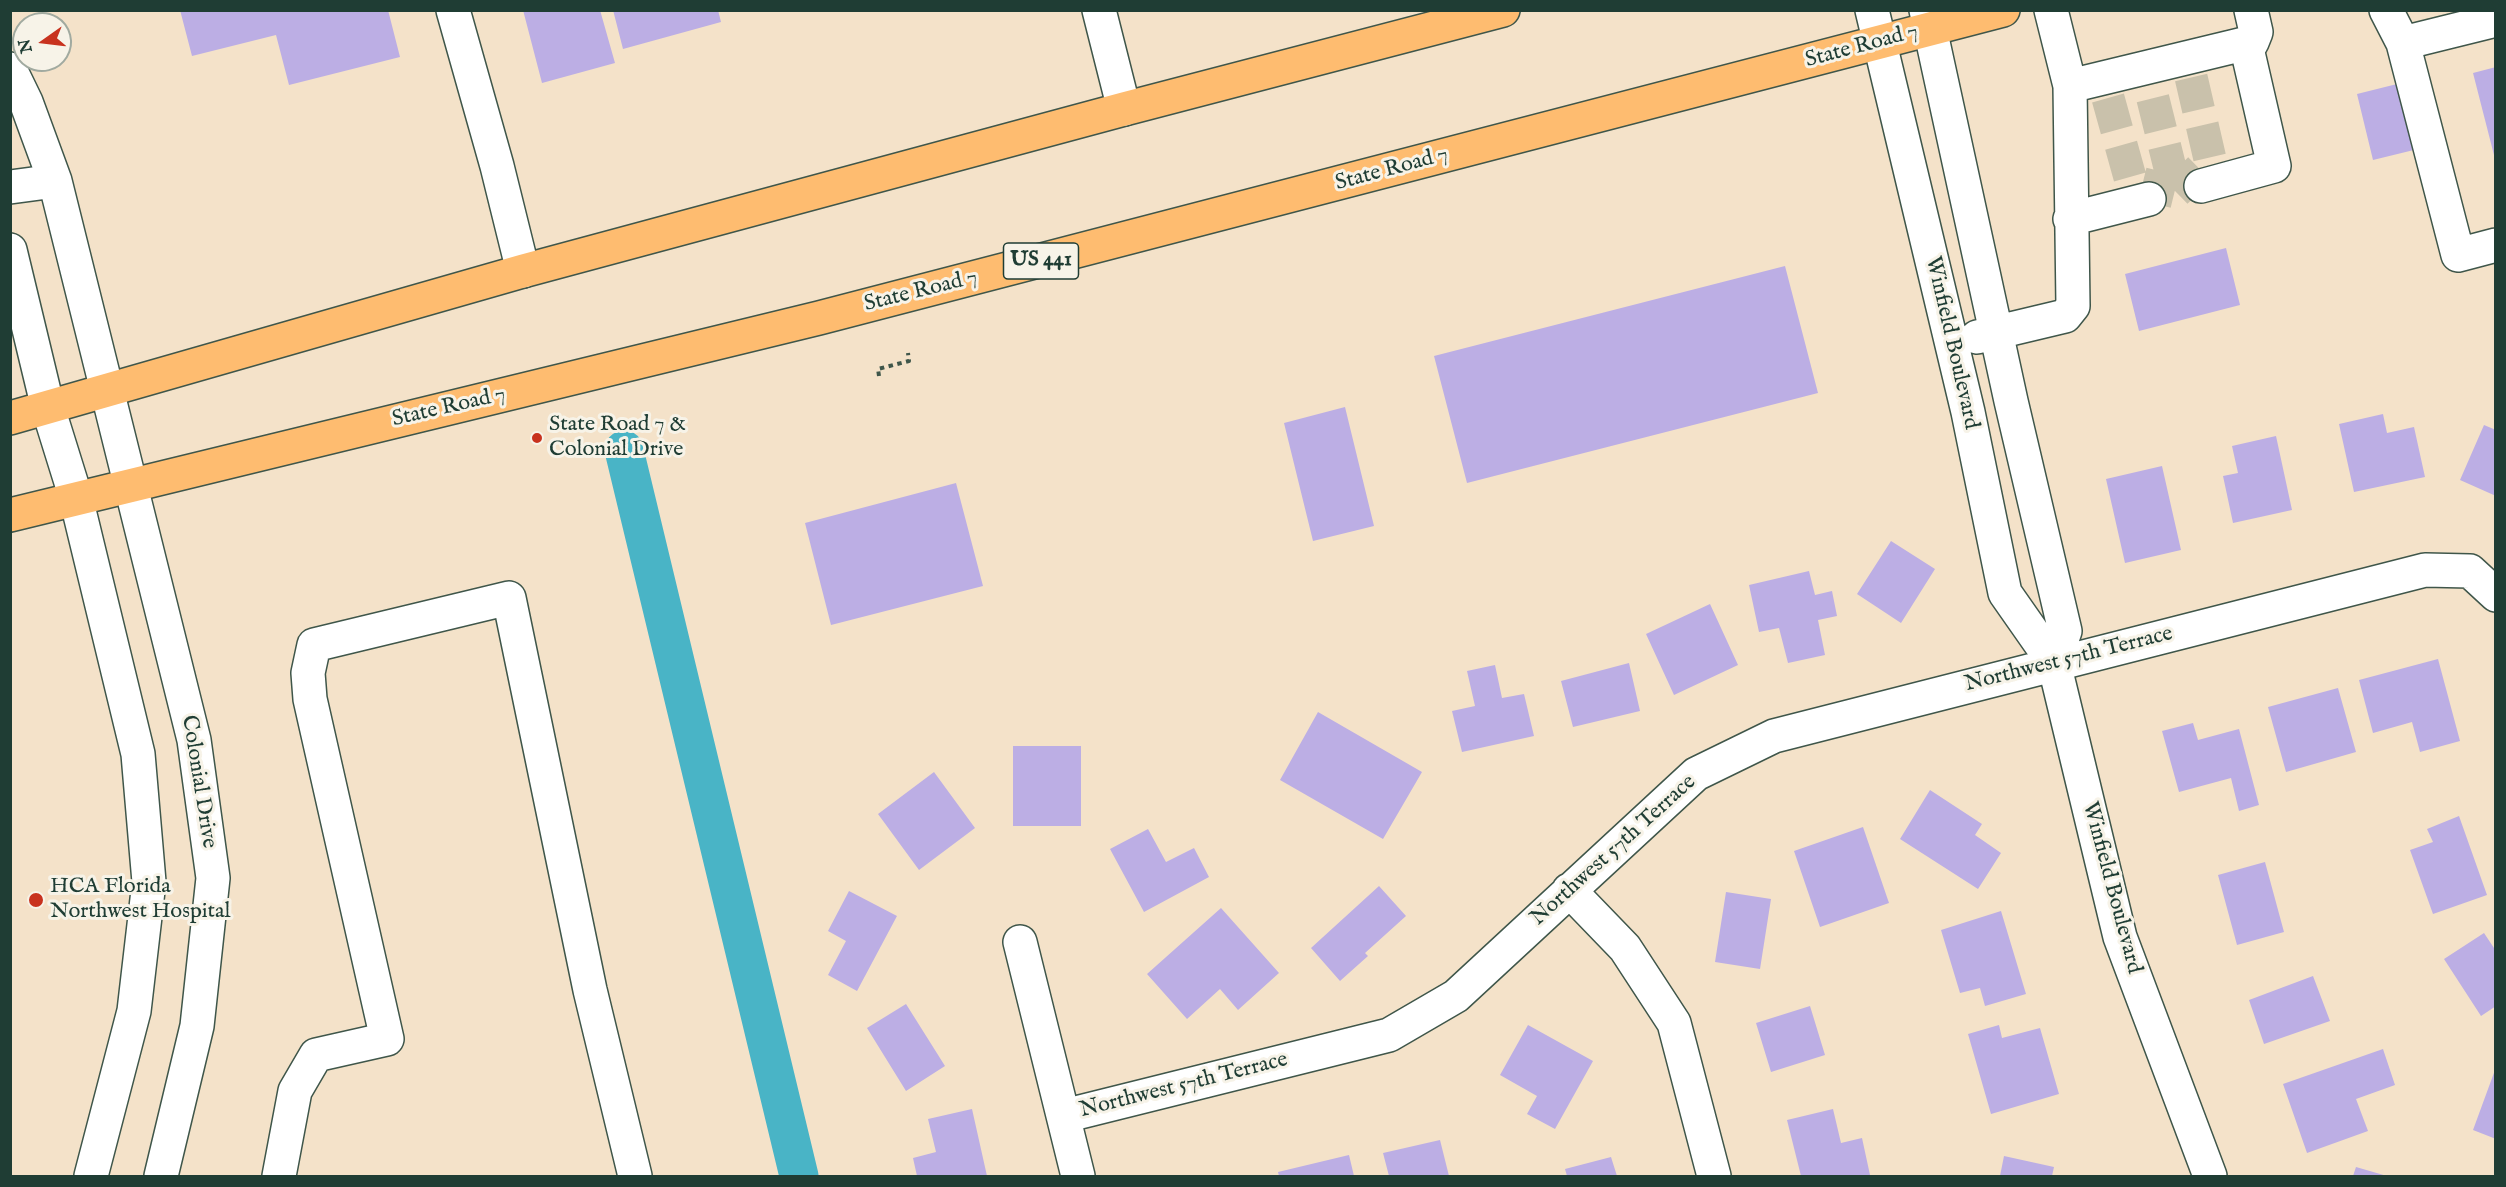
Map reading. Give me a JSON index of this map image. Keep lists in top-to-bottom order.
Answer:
{
  "streets": {
    "main road": ["State Road 7", "US 441"],
    "street": ["Winfield Boulevard", "Northwest 57th Terrace", "Colonial Drive"]
  },
  "crossings": [
    ["State Road 7", "Winfield Boulevard"],
    ["State Road 7", "Colonial Drive"],
    ["Winfield Boulevard", "Northwest 57th Terrace"]
  ],
  "places": ["State Road 7 & Colonial Drive", "HCA Florida Northwest Hospital"],
  "north": "left"
}
